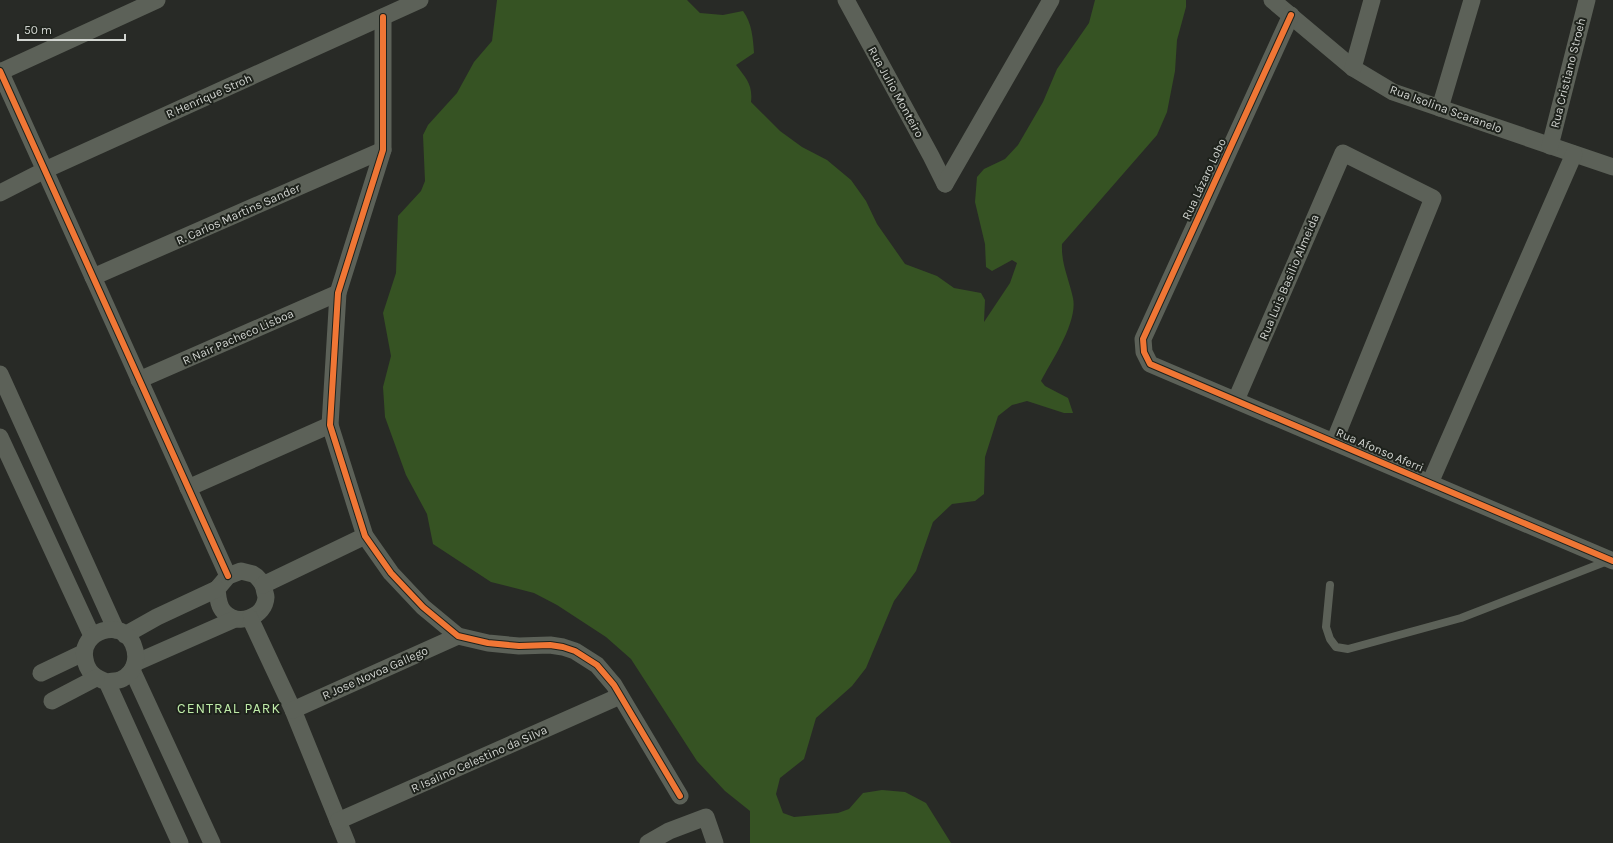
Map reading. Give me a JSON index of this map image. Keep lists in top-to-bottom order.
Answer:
{
  "streets": {
    "street": [
      "Rua Cristiano Stroeh",
      "Rua Julio Monteiro",
      "R Henrique Stroh",
      "Rua Isolina Scaranelo",
      "Rua Lázaro Lobo",
      "R. Carlos Martins Sander",
      "Rua Luis Basilio Almeida",
      "R Nair Pacheco Lisboa",
      "Rua Afonso Aferri",
      "R Jose Novoa Gallego",
      "R Isalino Celestino da Silva"
    ]
  },
  "crossings": [
    ["Rua Cristiano Stroeh", "Rua Isolina Scaranelo"],
    ["Rua Isolina Scaranelo", "Rua Lázaro Lobo"],
    ["Rua Lázaro Lobo", "Rua Afonso Aferri"],
    ["Rua Luis Basilio Almeida", "Rua Afonso Aferri"]
  ],
  "districts": ["CENTRAL PARK"],
  "scale_bar": "50 m"
}
